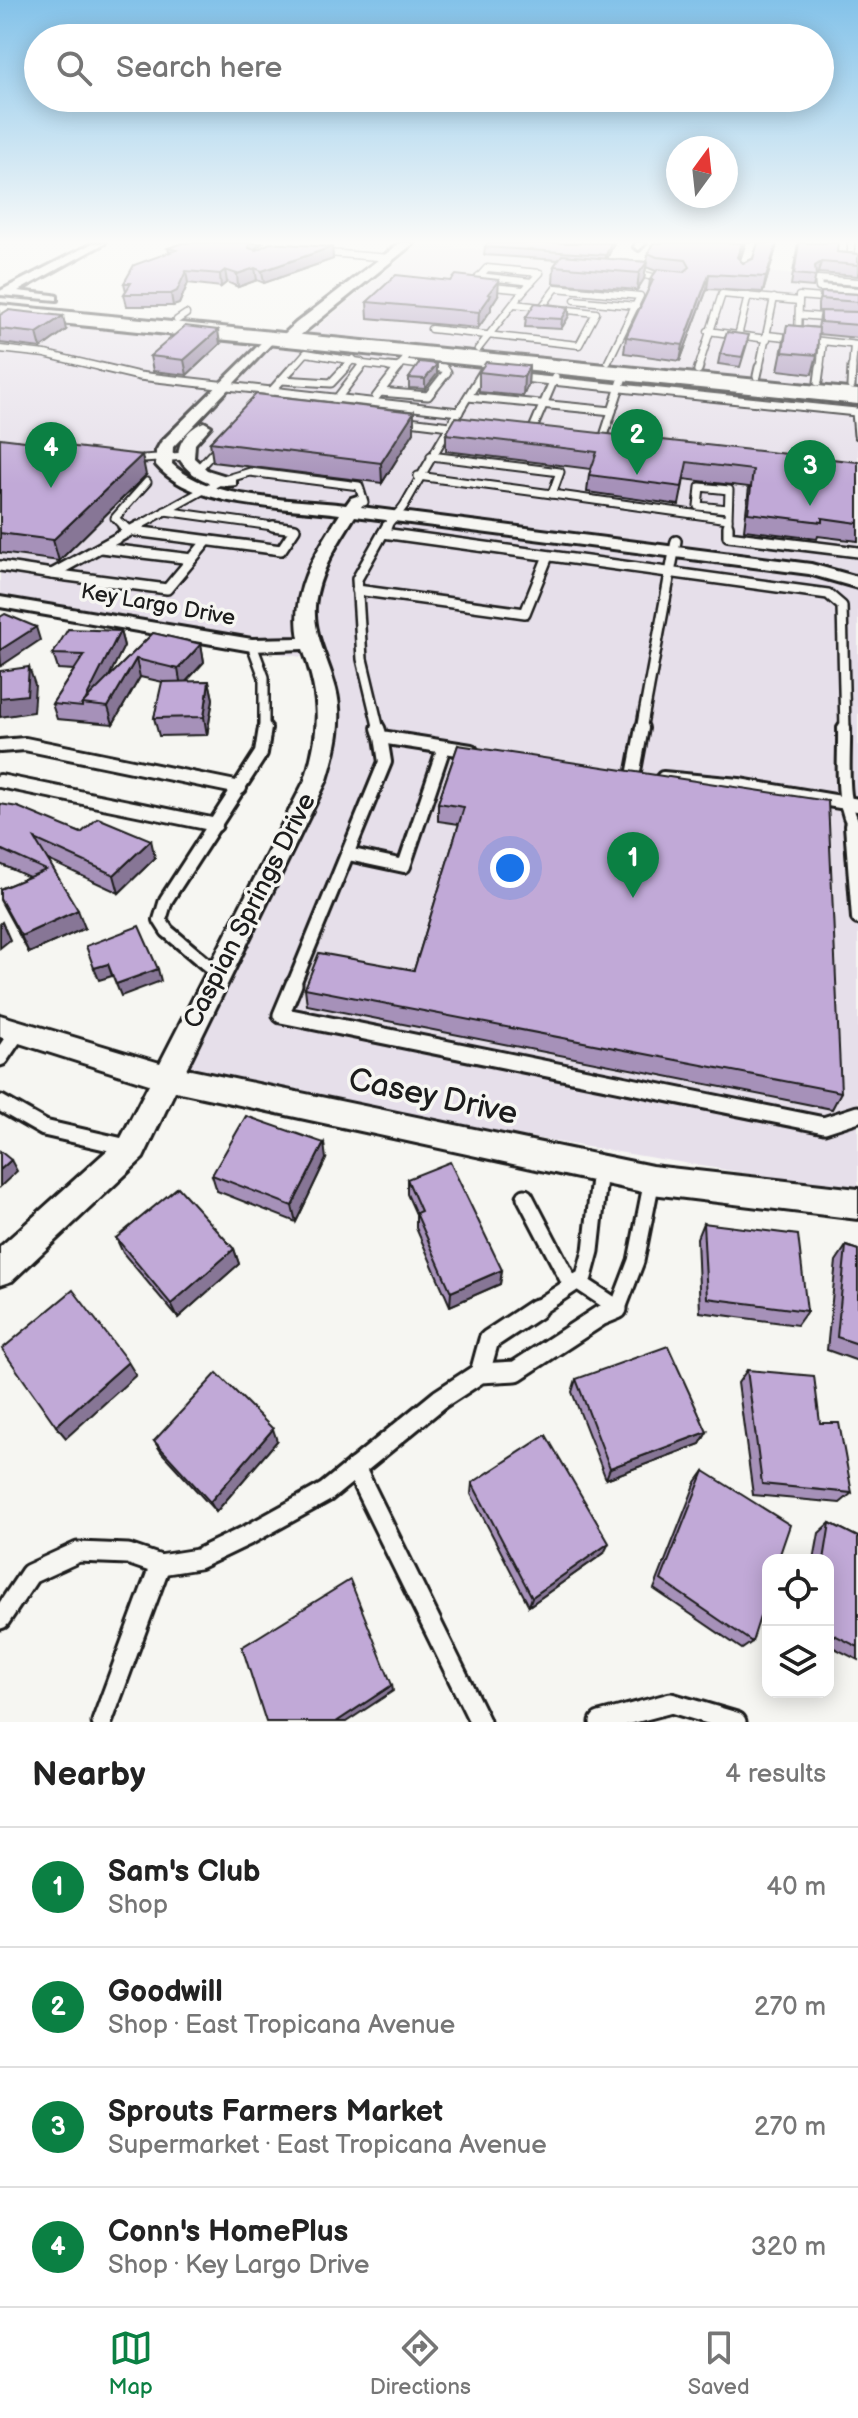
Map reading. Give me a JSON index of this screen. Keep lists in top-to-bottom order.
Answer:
{
  "streets": {
    "street": ["Key Largo Drive", "Caspian Springs Drive", "Casey Drive"]
  },
  "crossings": [
    ["Key Largo Drive", "Caspian Springs Drive"],
    ["Caspian Springs Drive", "Casey Drive"]
  ],
  "north": "top",
  "page": {
    "search": "Search here",
    "pins": [
      "2",
      "4",
      "3",
      "1"
    ],
    "heading": ["Nearby", "4 results"],
    "list": [
      {
        "mark": "1",
        "name": "Sam's Club",
        "note": "Shop",
        "value": "40 m"
      },
      {
        "mark": "2",
        "name": "Goodwill",
        "note": "Shop · East Tropicana Avenue",
        "value": "270 m"
      },
      {
        "mark": "3",
        "name": "Sprouts Farmers Market",
        "note": "Supermarket · East Tropicana Avenue",
        "value": "270 m"
      },
      {
        "mark": "4",
        "name": "Conn's HomePlus",
        "note": "Shop · Key Largo Drive",
        "value": "320 m"
      }
    ],
    "nav": ["Map", "Directions", "Saved"]
  }
}
